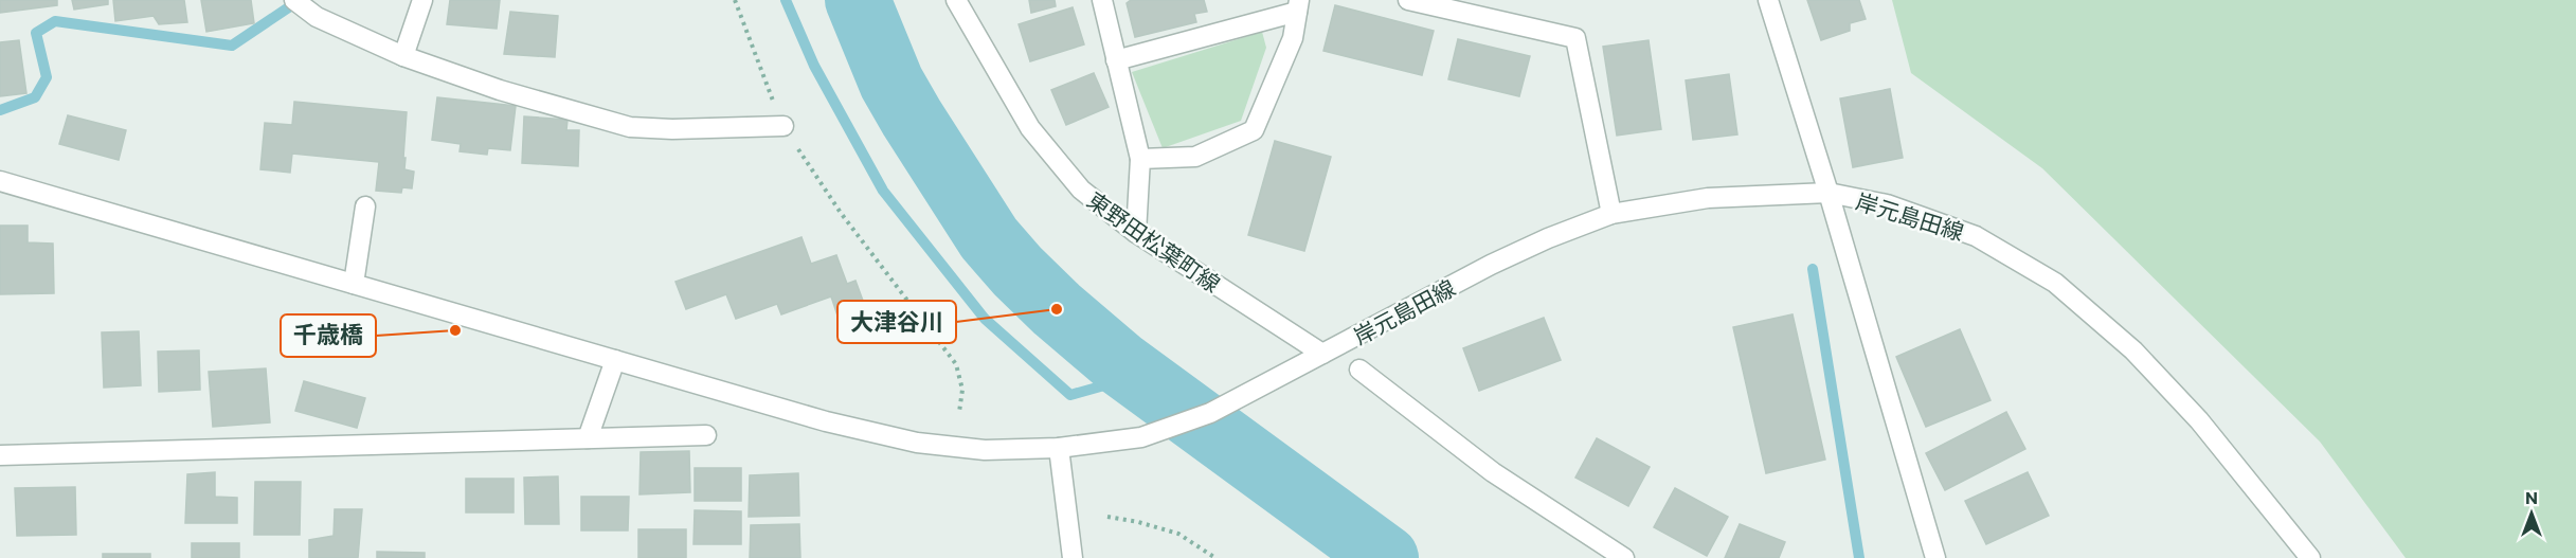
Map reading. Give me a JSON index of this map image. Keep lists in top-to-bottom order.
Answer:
{
  "streets": {
    "street": ["岸元島田線", "東野田松葉町線"]
  },
  "crossings": [
    ["岸元島田線", "東野田松葉町線"]
  ],
  "places": ["大津谷川", "千歳橋"],
  "north": "top"
}
